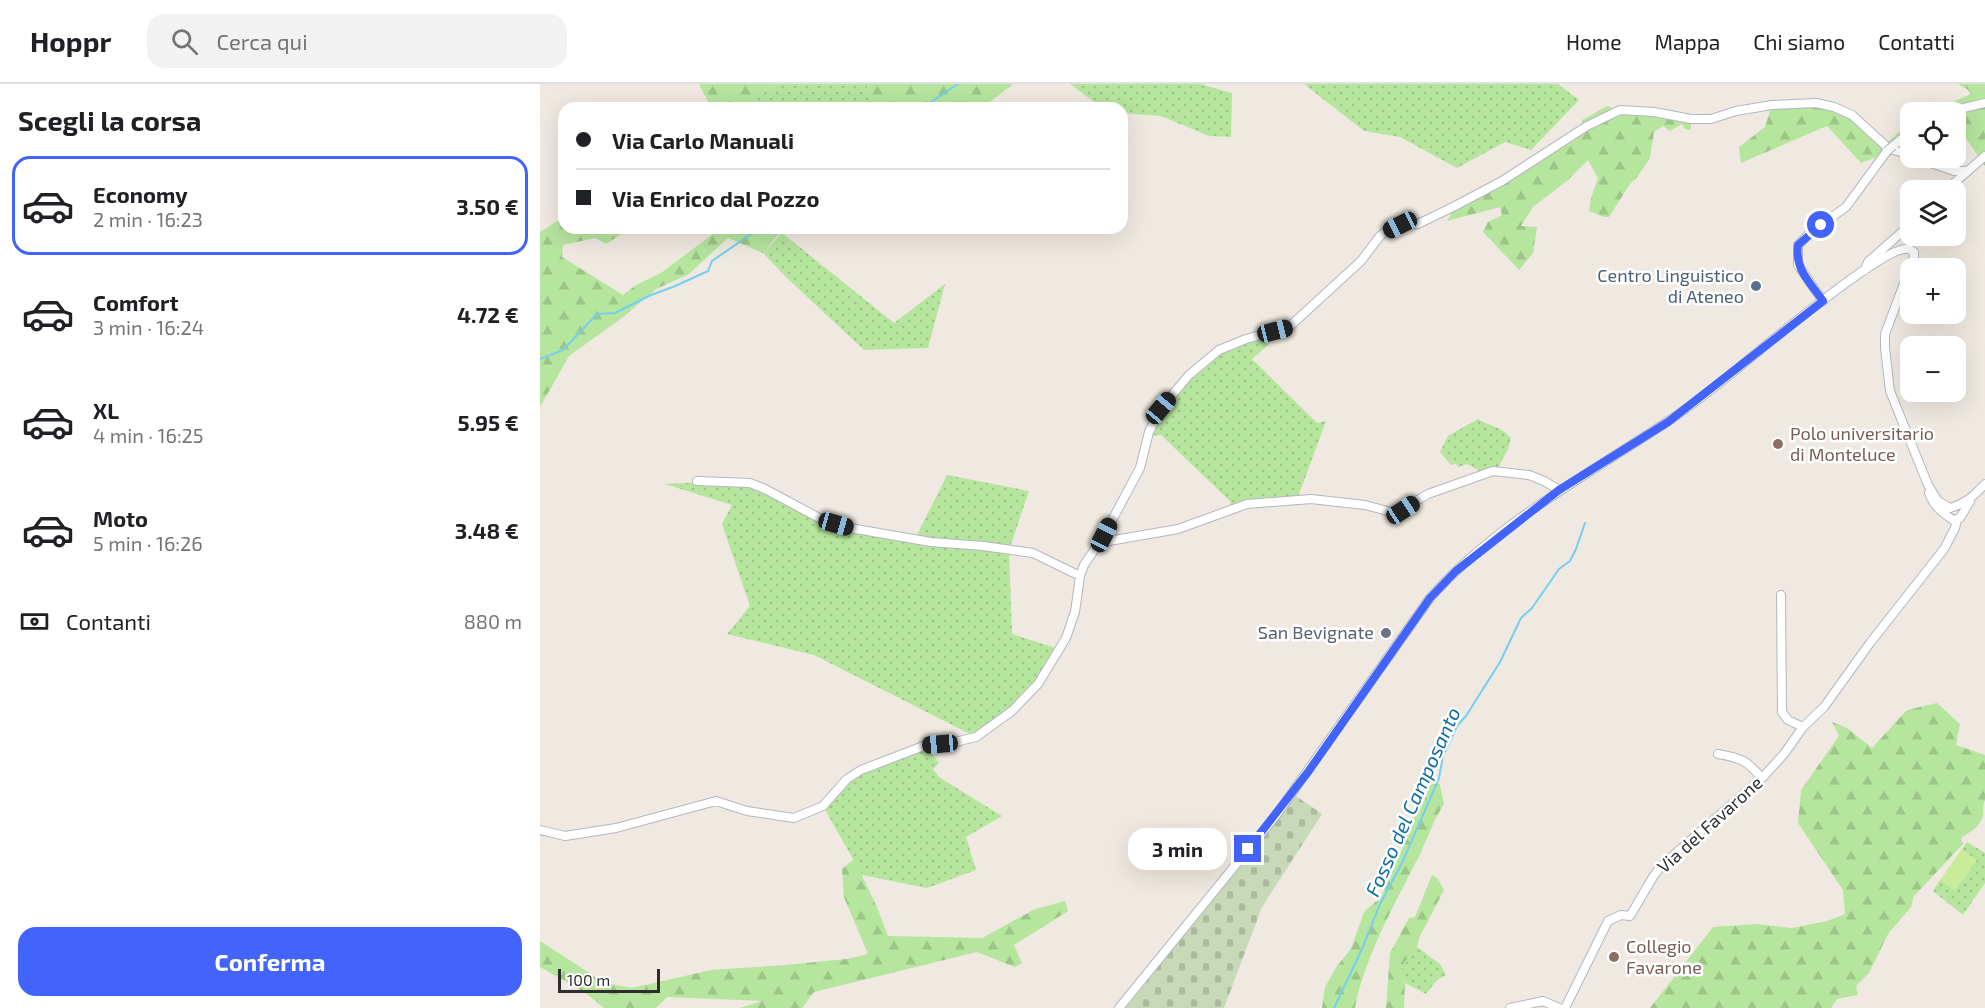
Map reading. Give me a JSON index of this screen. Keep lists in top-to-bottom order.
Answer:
{
  "streets": {
    "street": ["Via del Favarone"]
  },
  "water": ["Fosso del Camposanto"],
  "places": [
    "Centro Linguistico di Ateneo",
    "Polo universitario di Monteluce",
    "San Bevignate",
    "Collegio Favarone"
  ],
  "scale_bar": "100 m",
  "page": {
    "header": "Hoppr",
    "search": "Cerca qui",
    "nav": [
      "Home",
      "Mappa",
      "Chi siamo",
      "Contatti"
    ],
    "heading": "Scegli la corsa",
    "map_buttons": ["+", "−"],
    "banner": ["Via Carlo Manuali", "Via Enrico dal Pozzo"],
    "list": [
      {
        "name": "Economy",
        "note": "2 min · 16:23",
        "value": "3.50 €"
      },
      {
        "name": "Comfort",
        "note": "3 min · 16:24",
        "value": "4.72 €"
      },
      {
        "name": "XL",
        "note": "4 min · 16:25",
        "value": "5.95 €"
      },
      {
        "name": "Moto",
        "note": "5 min · 16:26",
        "value": "3.48 €"
      }
    ],
    "pay": ["Contanti", "880 m"],
    "bubble": "3 min",
    "buttons": "Conferma",
    "scale": "100 m"
  }
}
